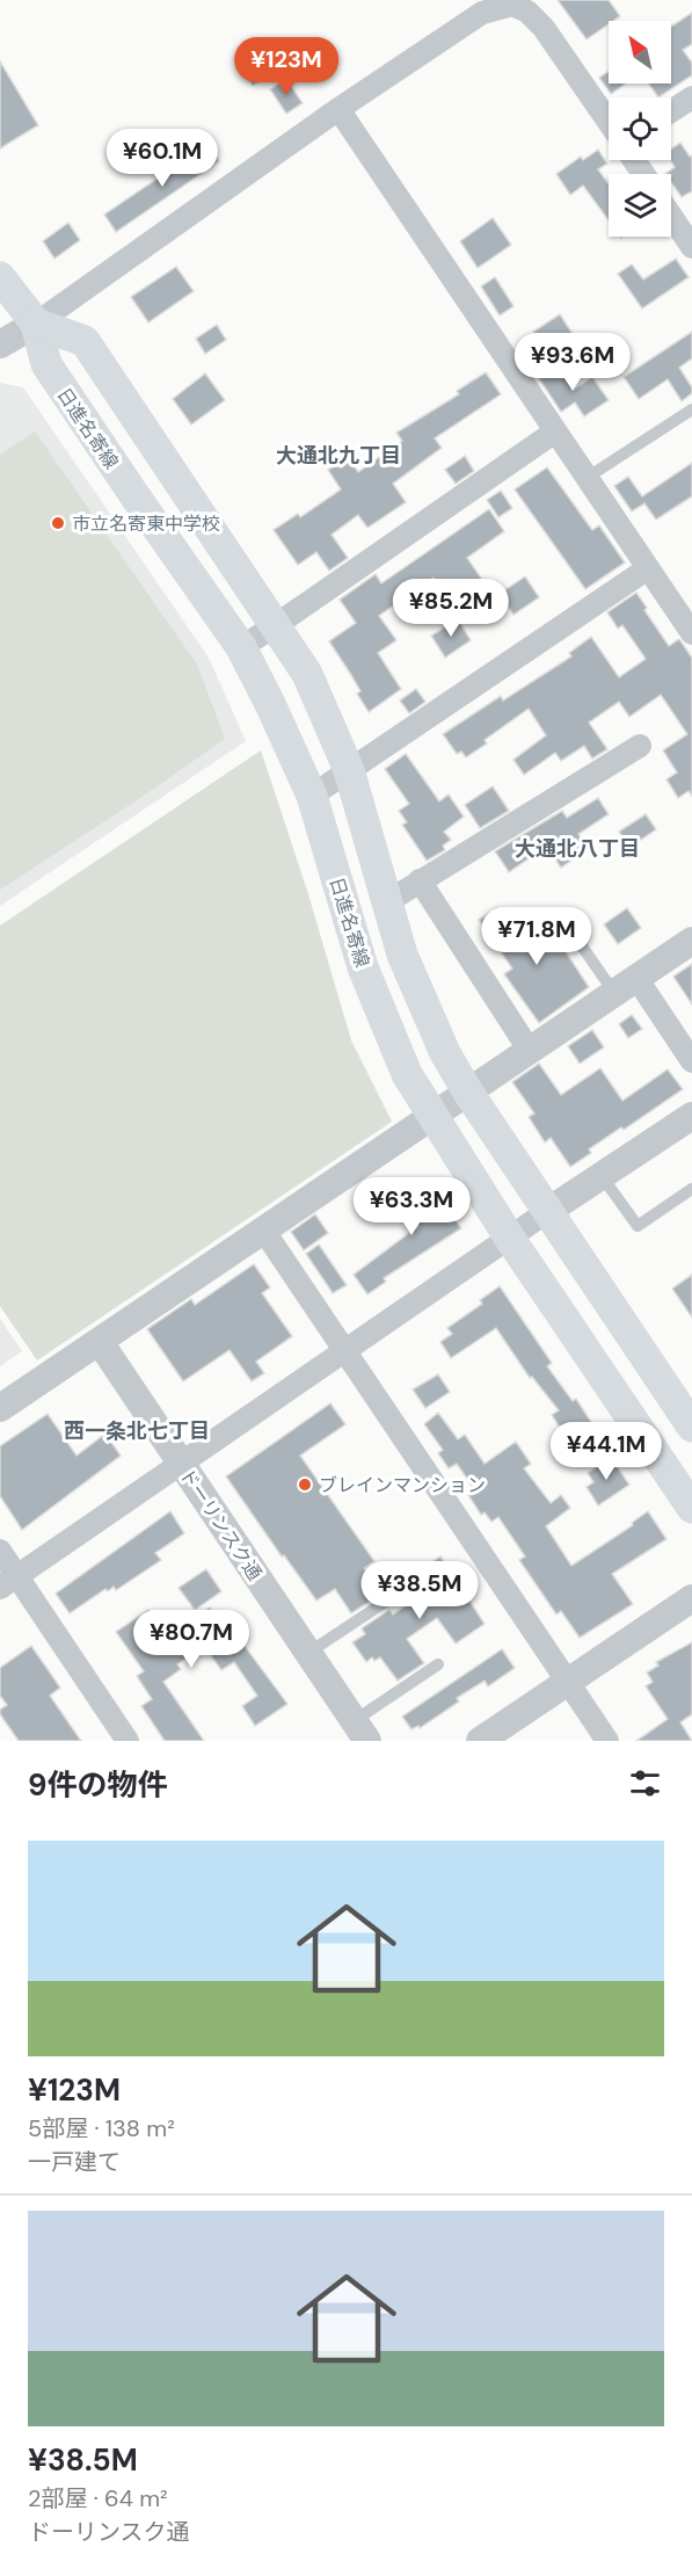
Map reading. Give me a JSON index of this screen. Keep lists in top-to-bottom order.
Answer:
{
  "streets": {
    "main road": ["日進名寄線"],
    "street": ["ドーリンスク通"]
  },
  "districts": ["大通北九丁目", "大通北八丁目", "西一条北七丁目"],
  "places": ["市立名寄東中学校", "ブレインマンション"],
  "north": "top left",
  "page": {
    "price": [
      "¥123M",
      "¥60.1M",
      "¥93.6M",
      "¥85.2M",
      "¥71.8M",
      "¥63.3M",
      "¥44.1M",
      "¥38.5M",
      "¥80.7M"
    ],
    "heading": "9件の物件",
    "list": [
      {
        "name": "¥123M",
        "note": "5部屋 · 138 m² · 一戸建て"
      },
      {
        "name": "¥38.5M",
        "note": "2部屋 · 64 m² · ドーリンスク通"
      }
    ]
  }
}
